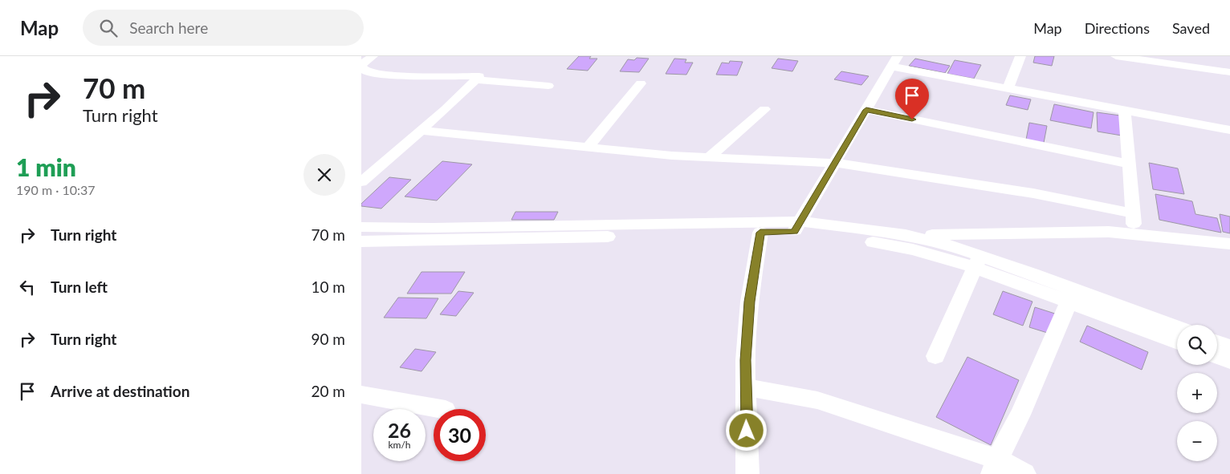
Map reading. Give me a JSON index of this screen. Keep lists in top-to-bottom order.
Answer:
{
  "page": {
    "header": "Map",
    "search": "Search here",
    "nav": ["Map", "Directions", "Saved"],
    "turn": ["70 m", "Turn right"],
    "heading": ["1 min", "190 m · 10:37"],
    "list": [
      {
        "name": "Turn right",
        "value": "70 m"
      },
      {
        "name": "Turn left",
        "value": "10 m"
      },
      {
        "name": "Turn right",
        "value": "90 m"
      },
      {
        "name": "Arrive at destination",
        "value": "20 m"
      }
    ],
    "map_buttons": ["+", "−"],
    "speed": "26 km/h",
    "limit": "30"
  }
}
